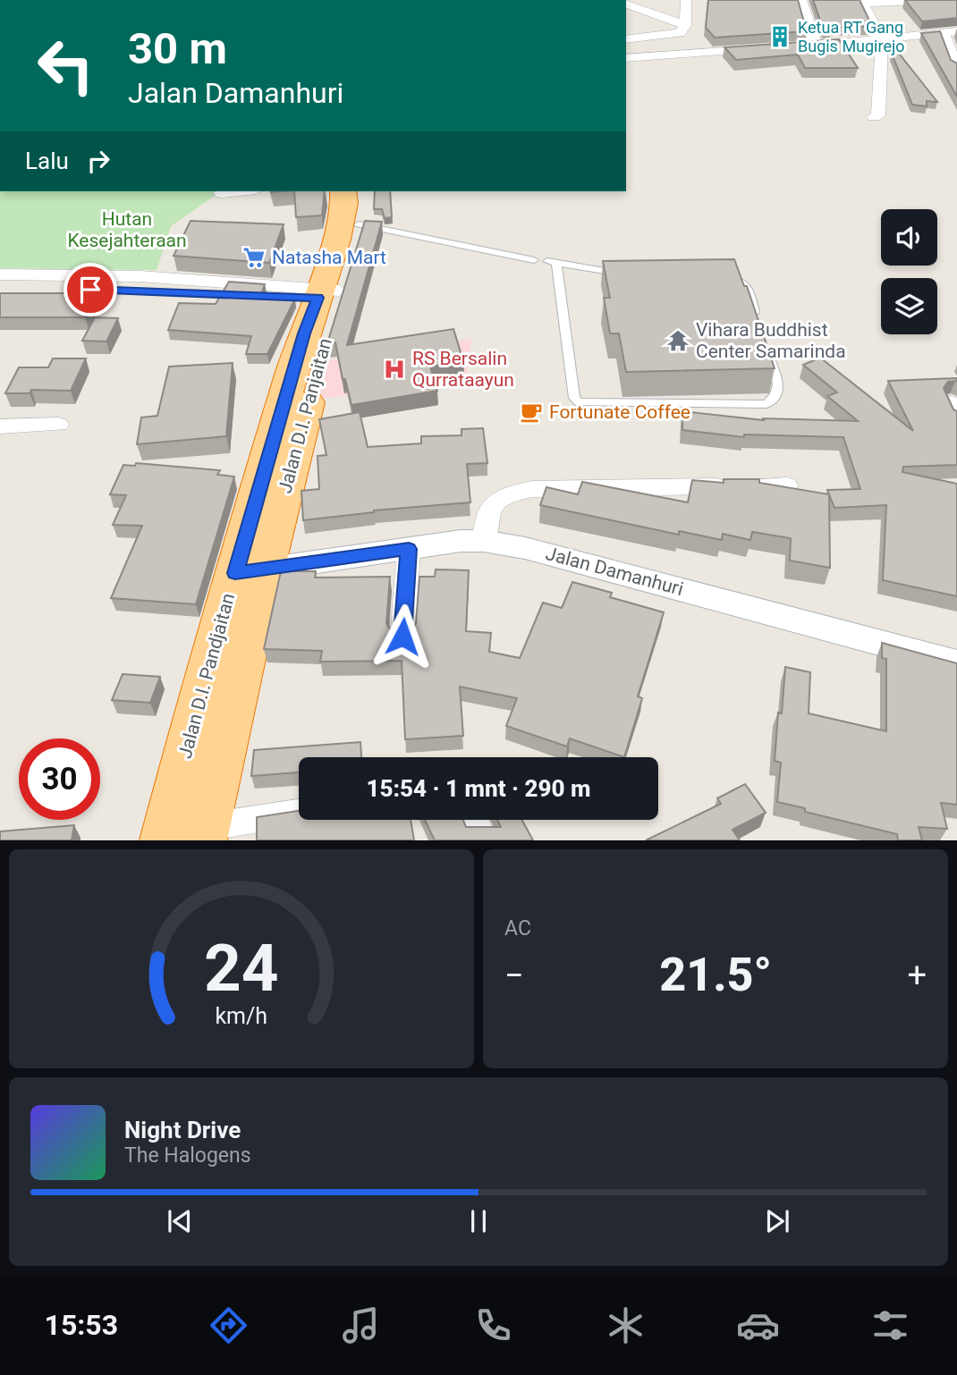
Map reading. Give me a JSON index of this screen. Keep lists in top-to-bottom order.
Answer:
{
  "streets": {
    "highway": ["Jalan D.I. Pandjaitan"],
    "street": ["Jalan Damanhuri"]
  },
  "crossings": [
    ["Jalan Damanhuri", "Jalan D.I. Pandjaitan"]
  ],
  "parks": ["Hutan Kesejahteraan"],
  "places": {
    "building": ["Ketua RT Gang Bugis Mugirejo"],
    "supermarket": ["Natasha Mart"],
    "temple": ["Vihara Buddhist Center Samarinda"],
    "hospital": ["RS Bersalin Qurrataayun"],
    "cafe": ["Fortunate Coffee"]
  },
  "page": {
    "turn": ["30 m", "Jalan Damanhuri"],
    "then": "Lalu",
    "limit": "30",
    "trip": "15:54 · 1 mnt · 290 m",
    "tile": "AC",
    "heat": ["−", "21.5°", "+"],
    "song": ["Night Drive", "The Halogens"],
    "tabs": "15:53",
    "gauge": ["24", "km/h"]
  }
}
